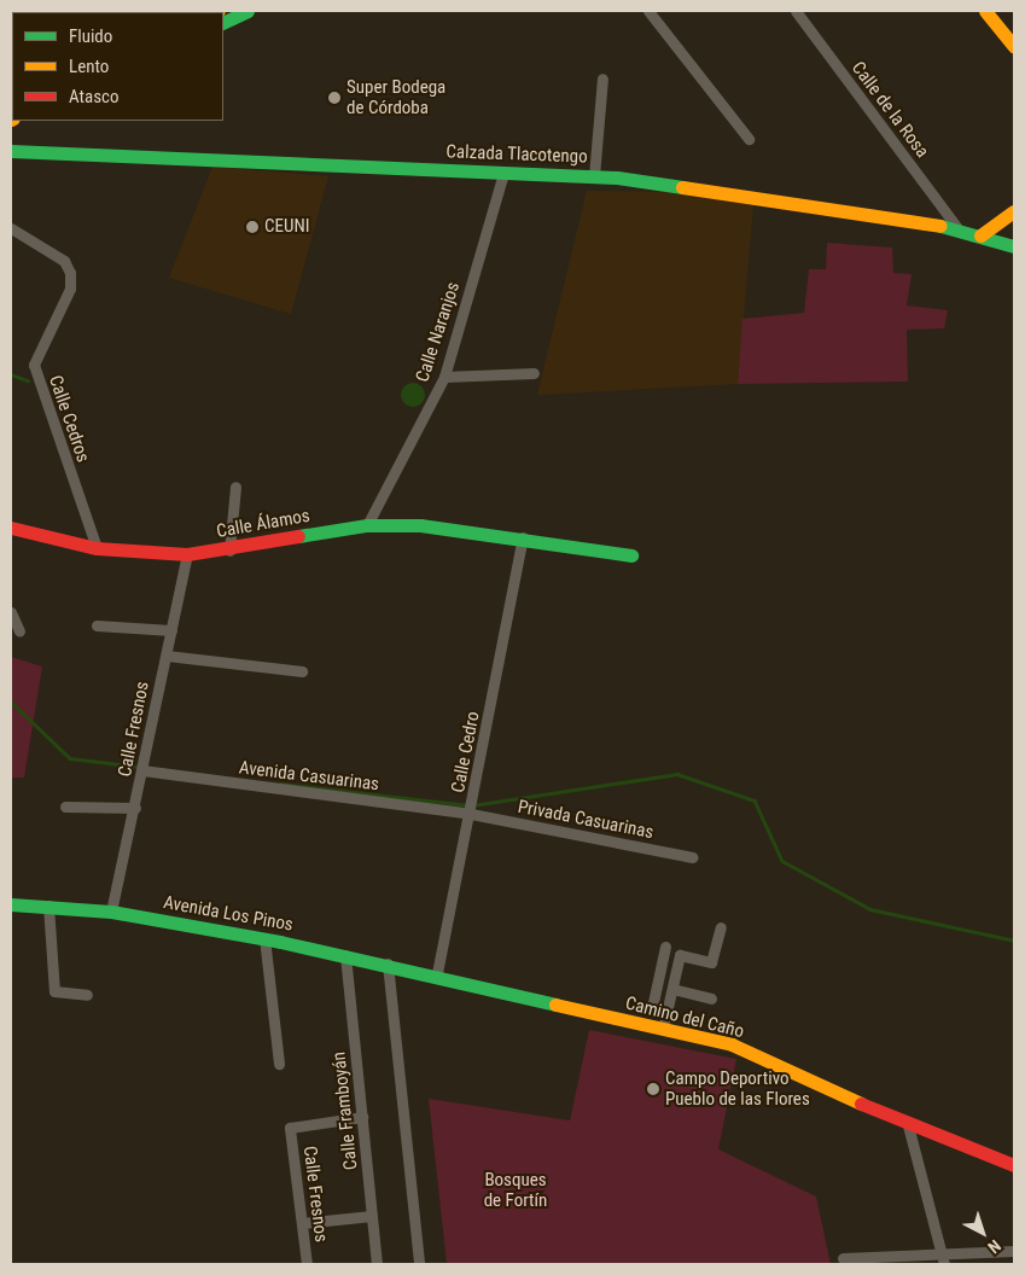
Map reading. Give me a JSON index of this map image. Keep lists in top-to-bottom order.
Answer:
{
  "streets": {
    "street": [
      "Calle de la Rosa",
      "Calzada Tlacotengo",
      "Calle Naranjos",
      "Calle Cedros",
      "Calle Álamos",
      "Calle Fresnos",
      "Calle Cedro",
      "Avenida Casuarinas",
      "Privada Casuarinas",
      "Avenida Los Pinos",
      "Camino del Caño",
      "Calle Framboyán"
    ]
  },
  "crossings": [
    ["Calle de la Rosa", "Calzada Tlacotengo"],
    ["Calzada Tlacotengo", "Calle Naranjos"],
    ["Calle Naranjos", "Calle Álamos"],
    ["Calle Cedros", "Calle Álamos"],
    ["Calle Álamos", "Calle Fresnos"],
    ["Calle Álamos", "Calle Cedro"],
    ["Calle Fresnos", "Avenida Casuarinas"],
    ["Calle Fresnos", "Avenida Los Pinos"],
    ["Calle Fresnos", "Calle Framboyán"],
    ["Calle Cedro", "Avenida Casuarinas"],
    ["Calle Cedro", "Privada Casuarinas"],
    ["Calle Cedro", "Avenida Los Pinos"],
    ["Calle Cedro", "Camino del Caño"],
    ["Avenida Casuarinas", "Privada Casuarinas"],
    ["Avenida Los Pinos", "Camino del Caño"],
    ["Avenida Los Pinos", "Calle Framboyán"]
  ],
  "parks": ["Bosques de Fortín"],
  "places": ["Super Bodega de Córdoba", "CEUNI", "Campo Deportivo Pueblo de las Flores"],
  "legend": ["Fluido", "Lento", "Atasco"],
  "north": "bottom right"
}
